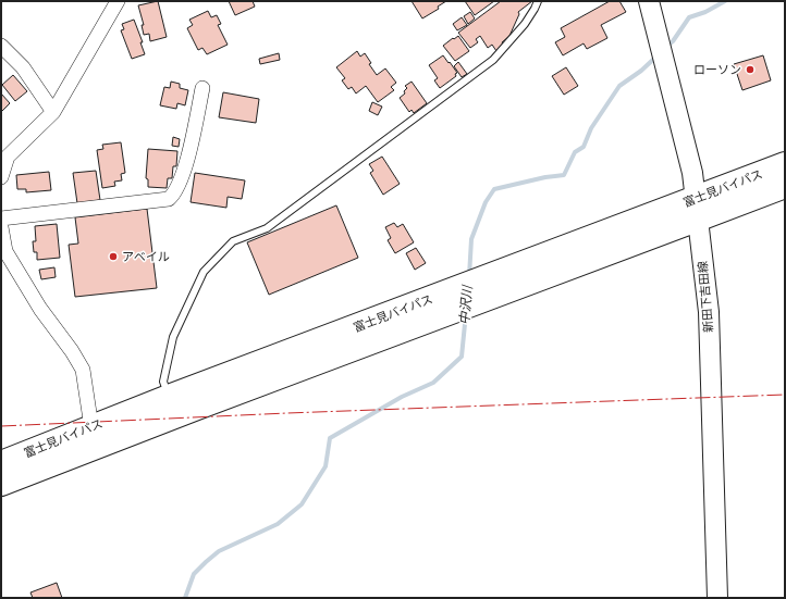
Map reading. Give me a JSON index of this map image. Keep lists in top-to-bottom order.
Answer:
{
  "streets": {
    "highway": ["富士見バイパス"],
    "main road": ["新田下吉田線"]
  },
  "crossings": [
    ["富士見バイパス", "新田下吉田線"]
  ],
  "water": ["中沢川"],
  "places": ["ローソン", "アベイル"]
}
